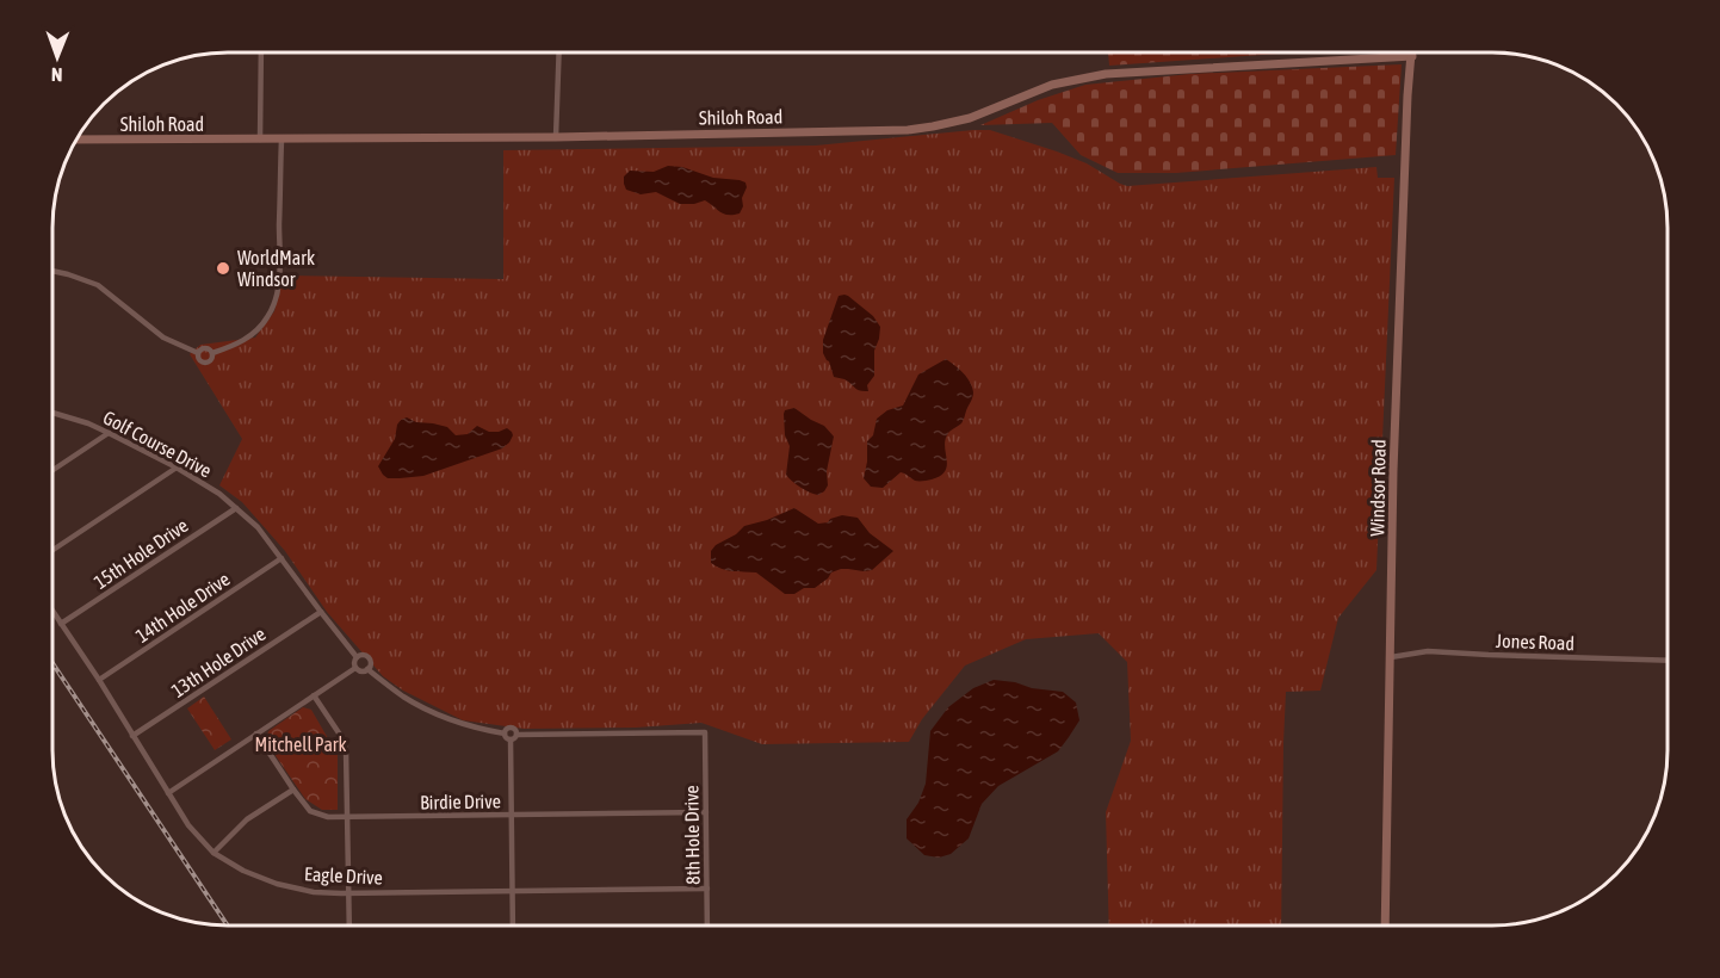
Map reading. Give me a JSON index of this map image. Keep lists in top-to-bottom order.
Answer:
{
  "streets": {
    "main road": ["Shiloh Road", "Windsor Road"],
    "street": [
      "Golf Course Drive",
      "15th Hole Drive",
      "14th Hole Drive",
      "Jones Road",
      "13th Hole Drive",
      "Birdie Drive",
      "8th Hole Drive",
      "Eagle Drive"
    ]
  },
  "crossings": [
    ["Shiloh Road", "Windsor Road"],
    ["Golf Course Drive", "15th Hole Drive"],
    ["Golf Course Drive", "14th Hole Drive"],
    ["Golf Course Drive", "13th Hole Drive"],
    ["Windsor Road", "Jones Road"],
    ["15th Hole Drive", "Eagle Drive"],
    ["14th Hole Drive", "Eagle Drive"],
    ["13th Hole Drive", "Eagle Drive"],
    ["Birdie Drive", "8th Hole Drive"],
    ["8th Hole Drive", "Eagle Drive"]
  ],
  "parks": ["Mitchell Park"],
  "places": ["WorldMark Windsor"],
  "north": "bottom"
}
